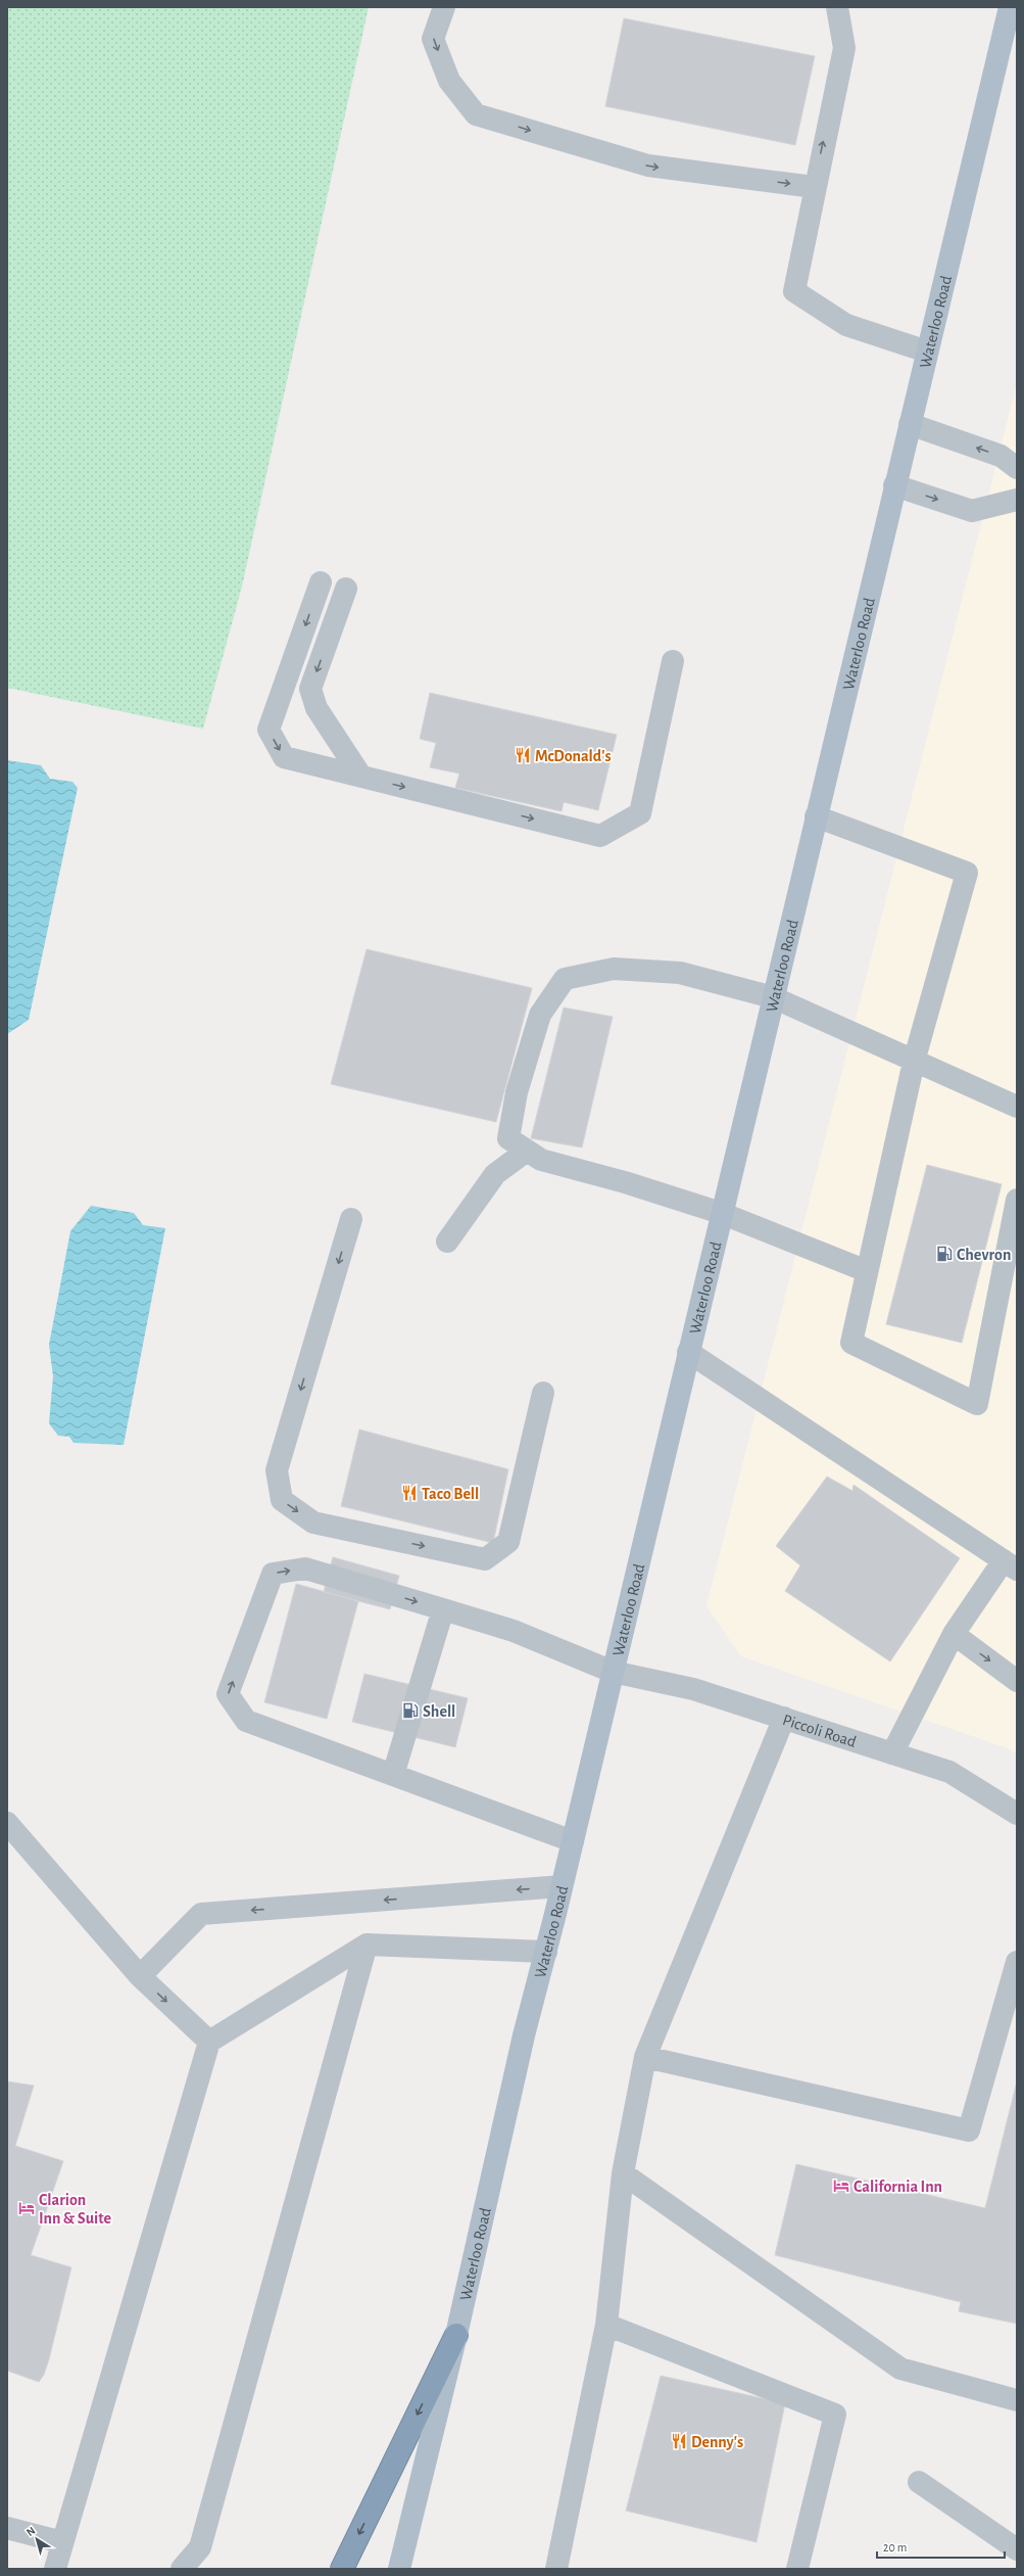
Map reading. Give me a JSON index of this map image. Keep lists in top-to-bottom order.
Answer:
{
  "streets": {
    "main road": ["Waterloo Road"],
    "street": ["Piccoli Road"]
  },
  "crossings": [
    ["Waterloo Road", "Piccoli Road"]
  ],
  "places": {
    "restaurant": ["McDonald's", "Taco Bell", "Denny's"],
    "fuel station": ["Chevron", "Shell"],
    "hotel": ["California Inn", "Clarion Inn & Suite"]
  },
  "scale_bar": "20 m",
  "north": "top left"
}
